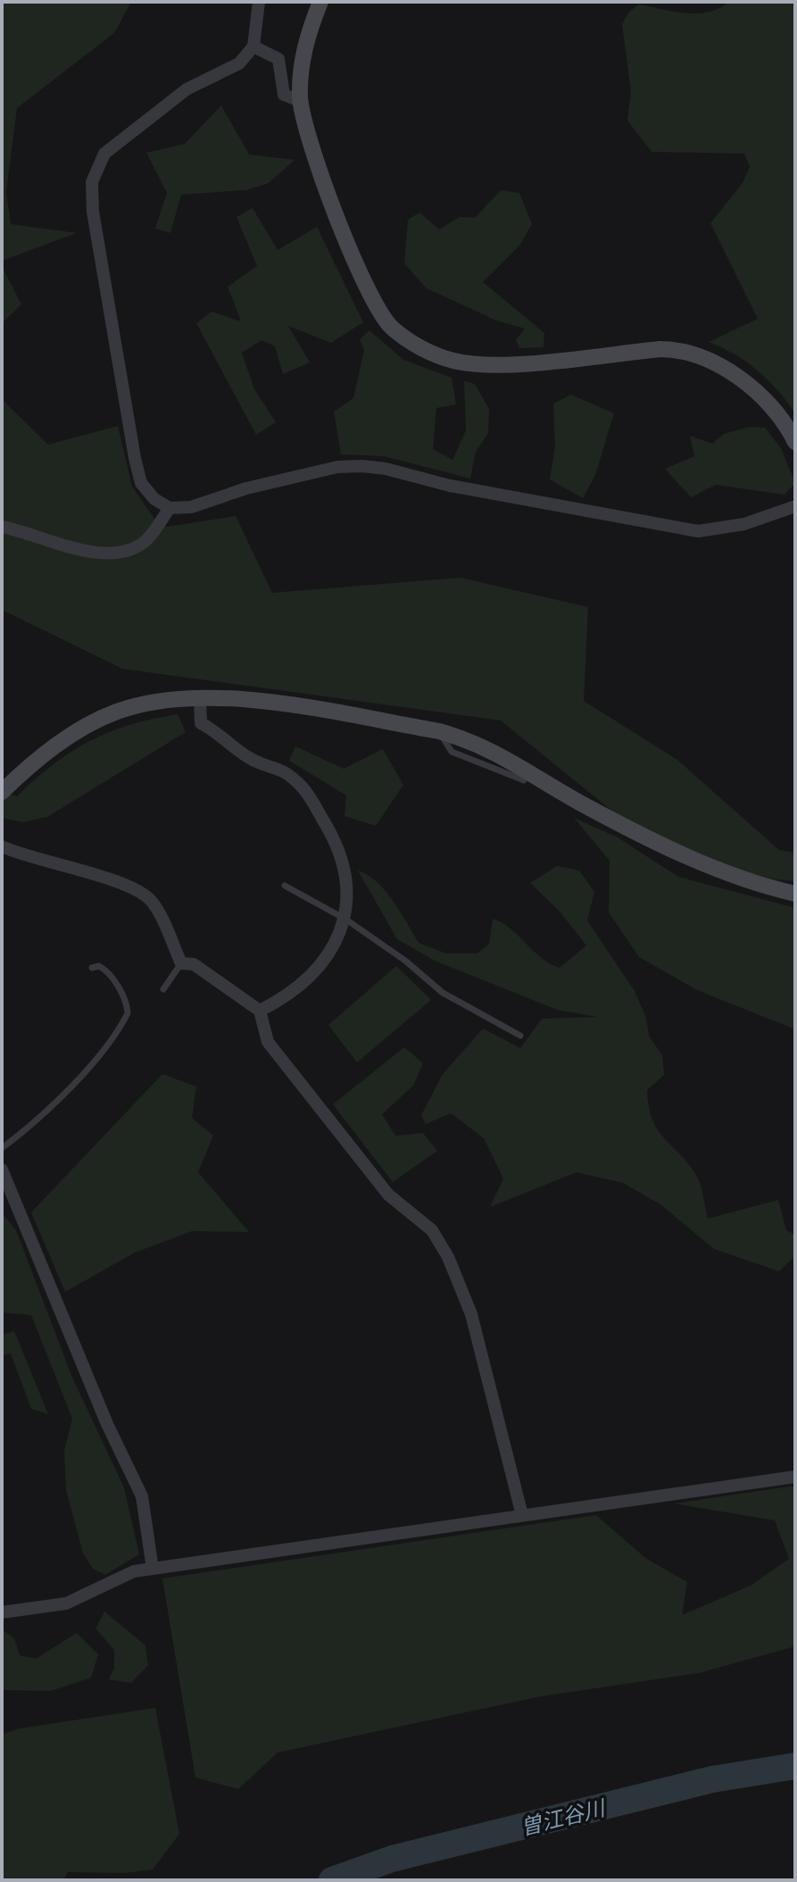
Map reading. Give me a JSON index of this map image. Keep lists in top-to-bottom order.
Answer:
{
  "water": ["曽江谷川"]
}
